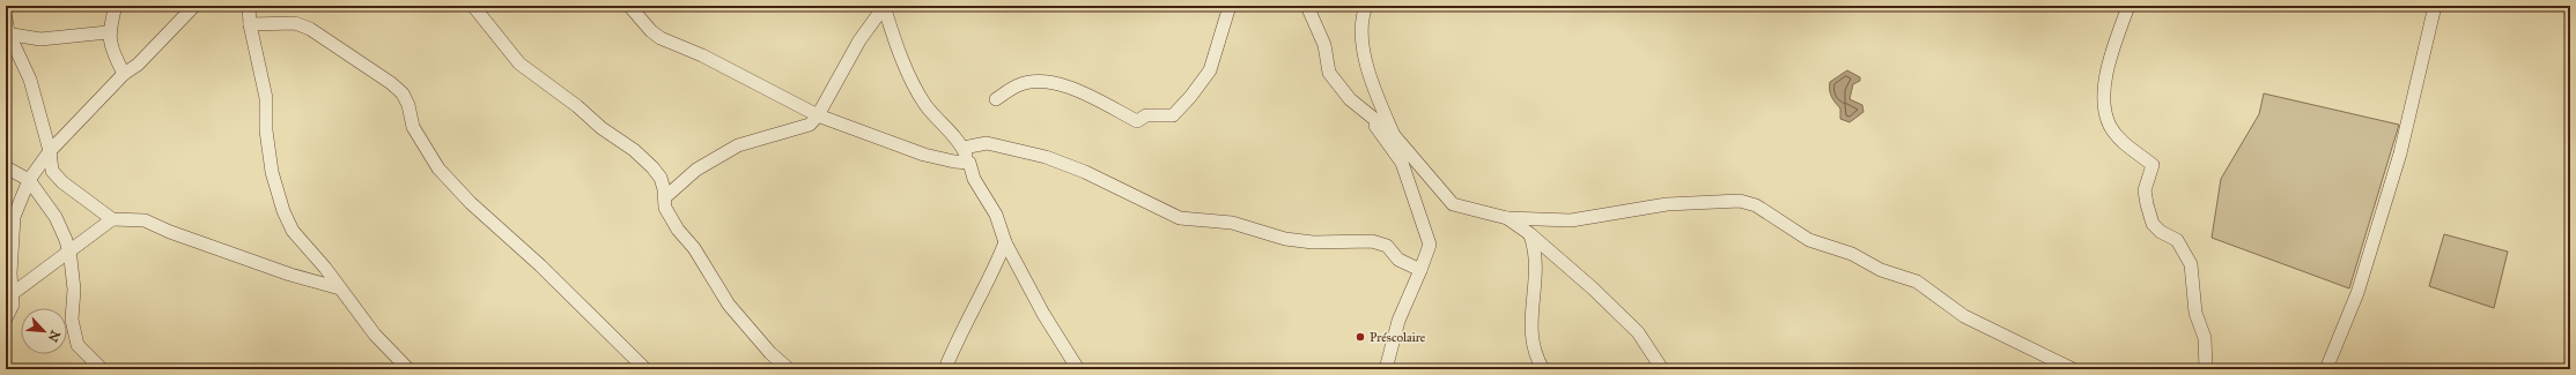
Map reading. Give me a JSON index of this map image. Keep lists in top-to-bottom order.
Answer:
{
  "places": ["Préscolaire"],
  "north": "bottom right"
}
